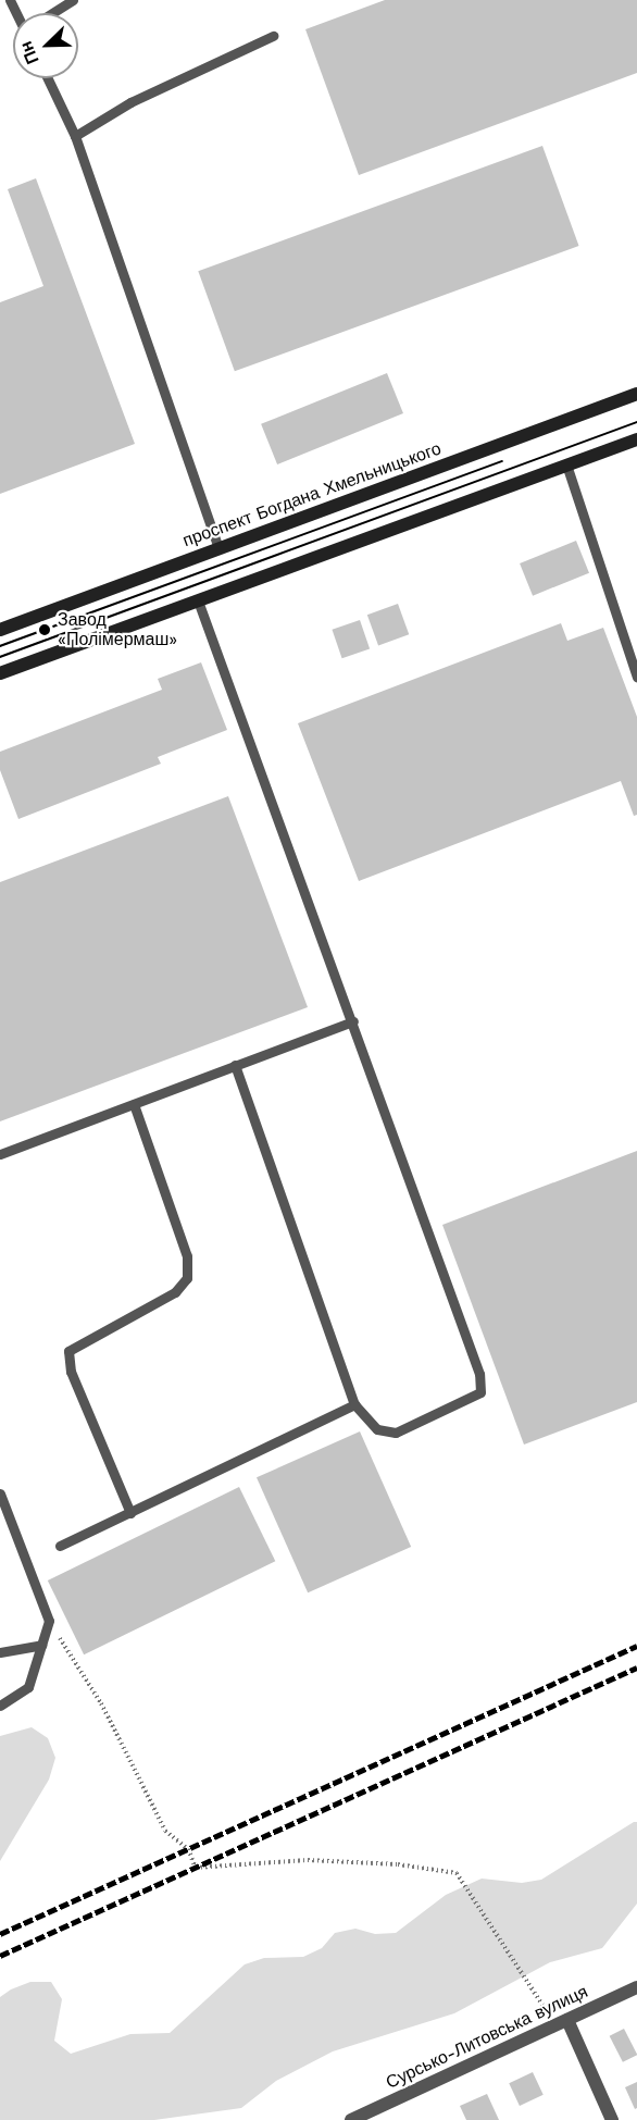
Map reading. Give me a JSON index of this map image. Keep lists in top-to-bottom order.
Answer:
{
  "streets": {
    "main road": ["проспект Богдана Хмельницького"],
    "street": ["Сурсько-Литовська вулиця"]
  },
  "places": ["Завод «Полімермаш»"],
  "north": "bottom left"
}
